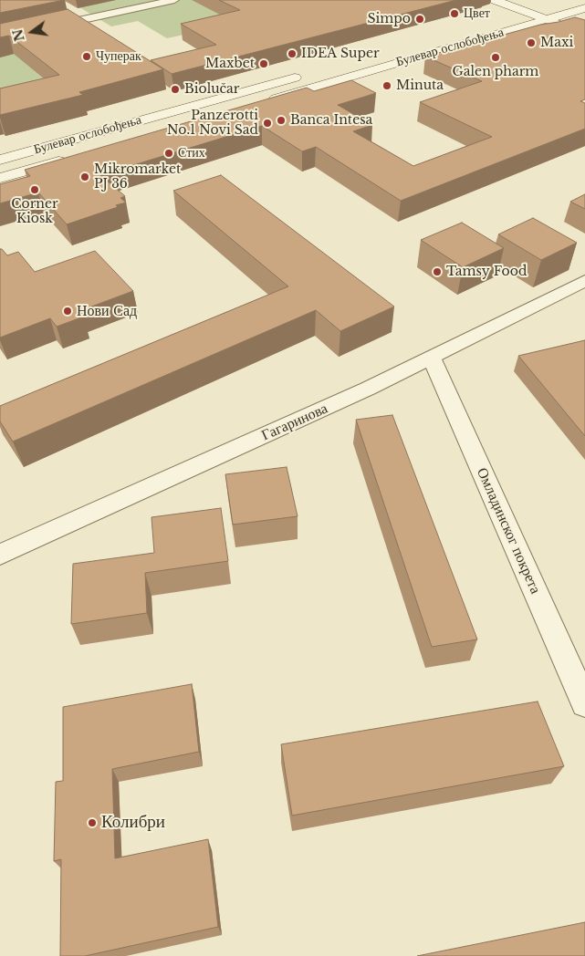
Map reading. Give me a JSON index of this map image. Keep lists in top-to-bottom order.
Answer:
{
  "streets": {
    "main road": ["Булевар ослобођења"],
    "street": ["Гагаринова", "Омладинског покрета"]
  },
  "crossings": [
    ["Гагаринова", "Омладинског покрета"]
  ],
  "places": [
    "Цвет",
    "Simpo",
    "Maxi",
    "IDEA Super",
    "Чуперак",
    "Galen pharm",
    "Maxbet",
    "Minuta",
    "Biolučar",
    "Banca Intesa",
    "Panzerotti No.1 Novi Sad",
    "Стих",
    "Mikromarket PJ 36",
    "Corner Kiosk",
    "Tamsy Food",
    "Нови Сад",
    "Колибри"
  ],
  "north": "left"
}
